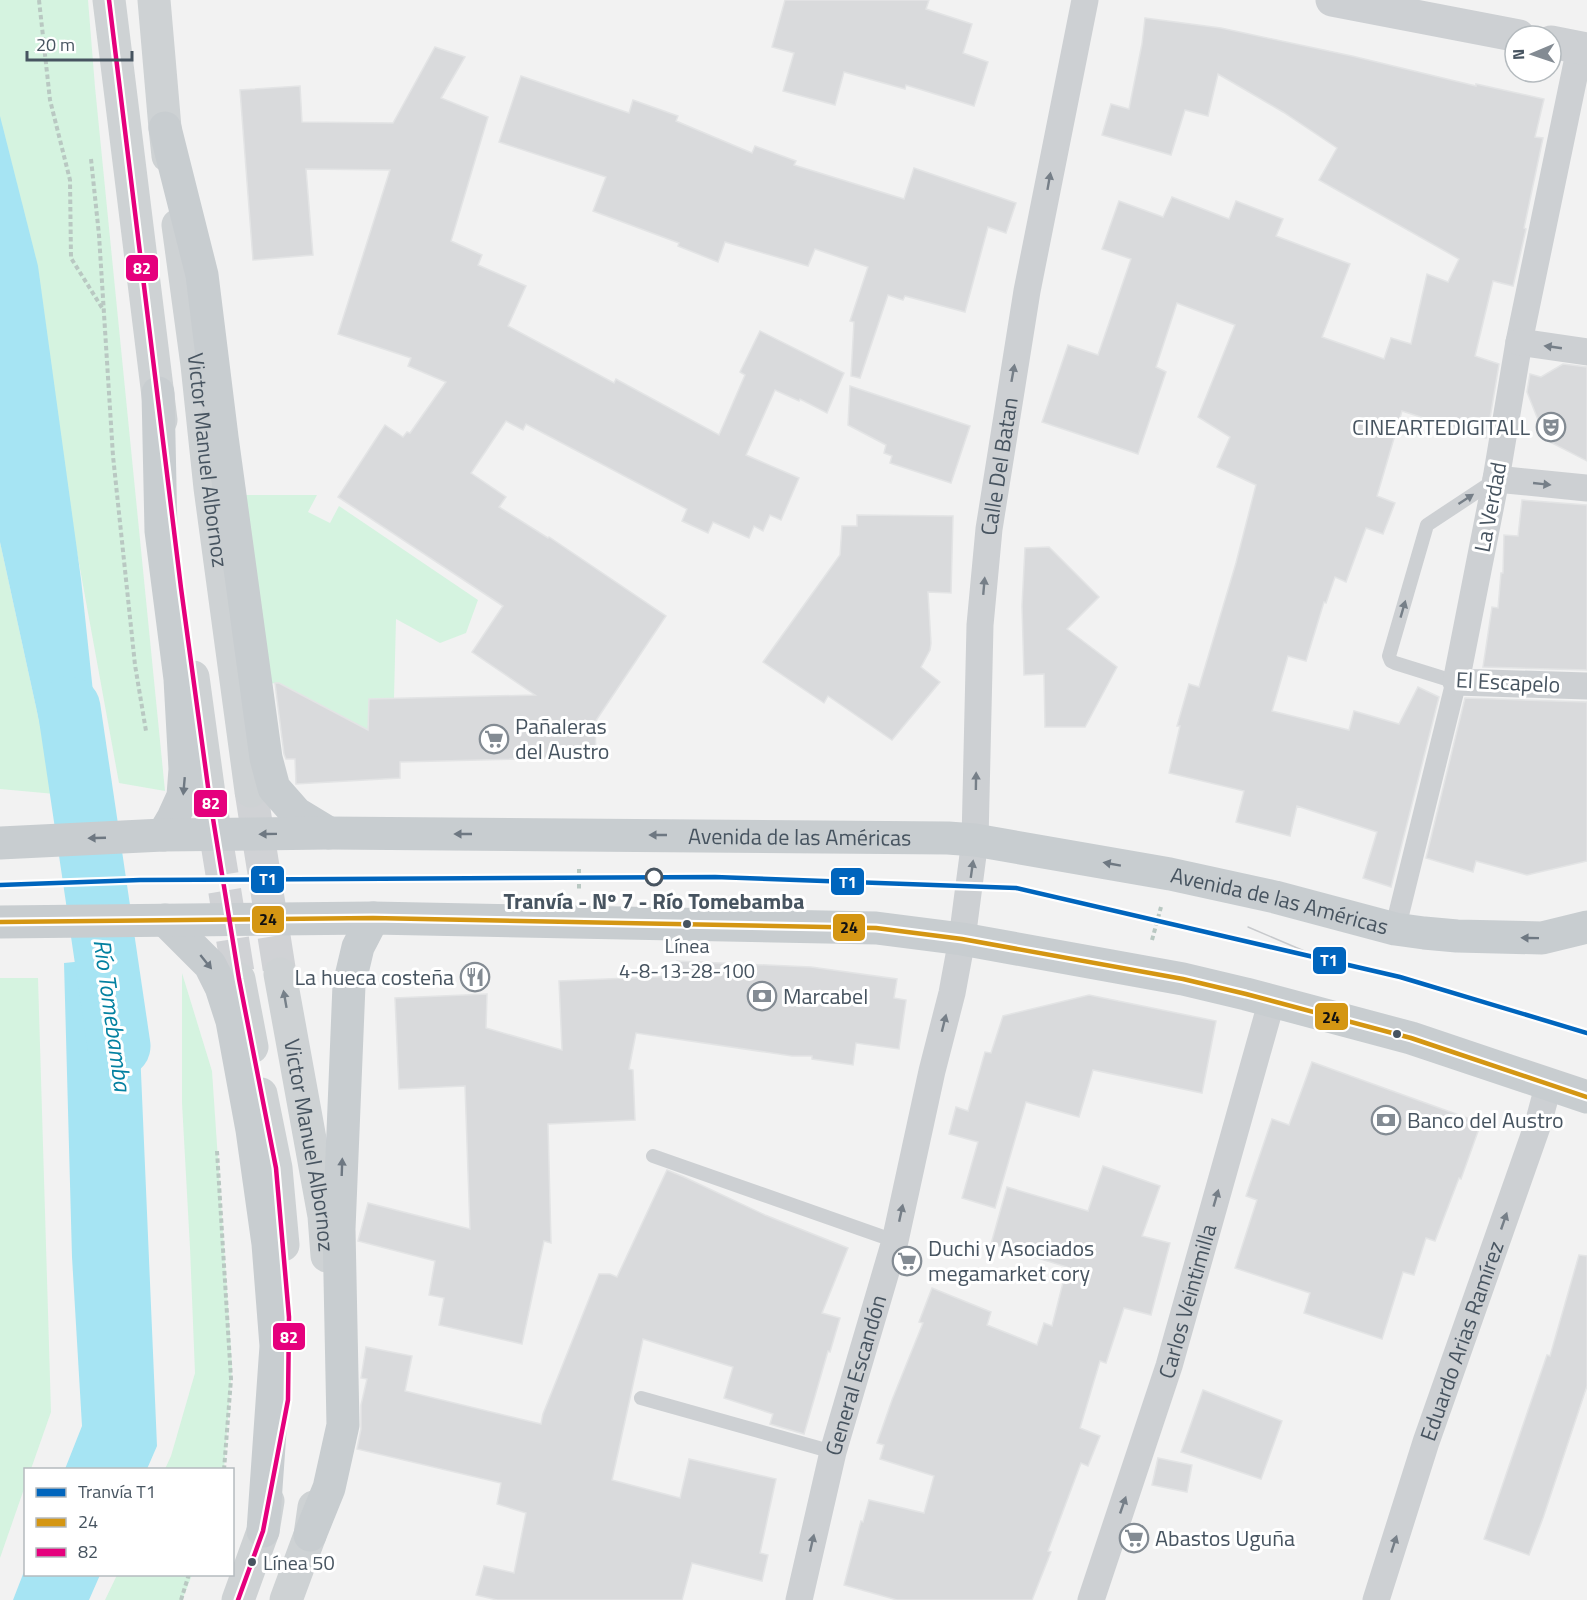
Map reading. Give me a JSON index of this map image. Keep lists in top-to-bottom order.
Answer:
{
  "streets": {
    "main road": ["Victor Manuel Albornoz", "Avenida de las Américas"],
    "street": [
      "Calle Del Batan",
      "La Verdad",
      "El Escapelo",
      "Carlos Veintimilla",
      "Eduardo Arias Ramírez",
      "General Escandón"
    ]
  },
  "crossings": [
    ["Calle Del Batan", "Avenida de las Américas"],
    ["Calle Del Batan", "General Escandón"],
    ["La Verdad", "El Escapelo"],
    ["La Verdad", "Avenida de las Américas"]
  ],
  "one_way": [
    "Calle Del Batan",
    "Carlos Veintimilla",
    "Eduardo Arias Ramírez",
    "General Escandón"
  ],
  "water": ["Río Tomebamba"],
  "places": {
    "theatre": ["CINEARTEDIGITALL"],
    "supermarket": ["Pañaleras del Austro", "Duchi y Asociados megamarket cory", "Abastos Uguña"],
    "other": ["Tranvía - Nº 7 - Río Tomebamba", "Línea 4-8-13-28-100", "Línea 50"],
    "restaurant": ["La hueca costeña"],
    "bank": ["Marcabel", "Banco del Austro"]
  },
  "lines": ["transit line 82", "tram line T1", "transit line 24"],
  "legend": ["Tranvía T1", "24", "82"],
  "scale_bar": "20 m",
  "north": "left"
}
